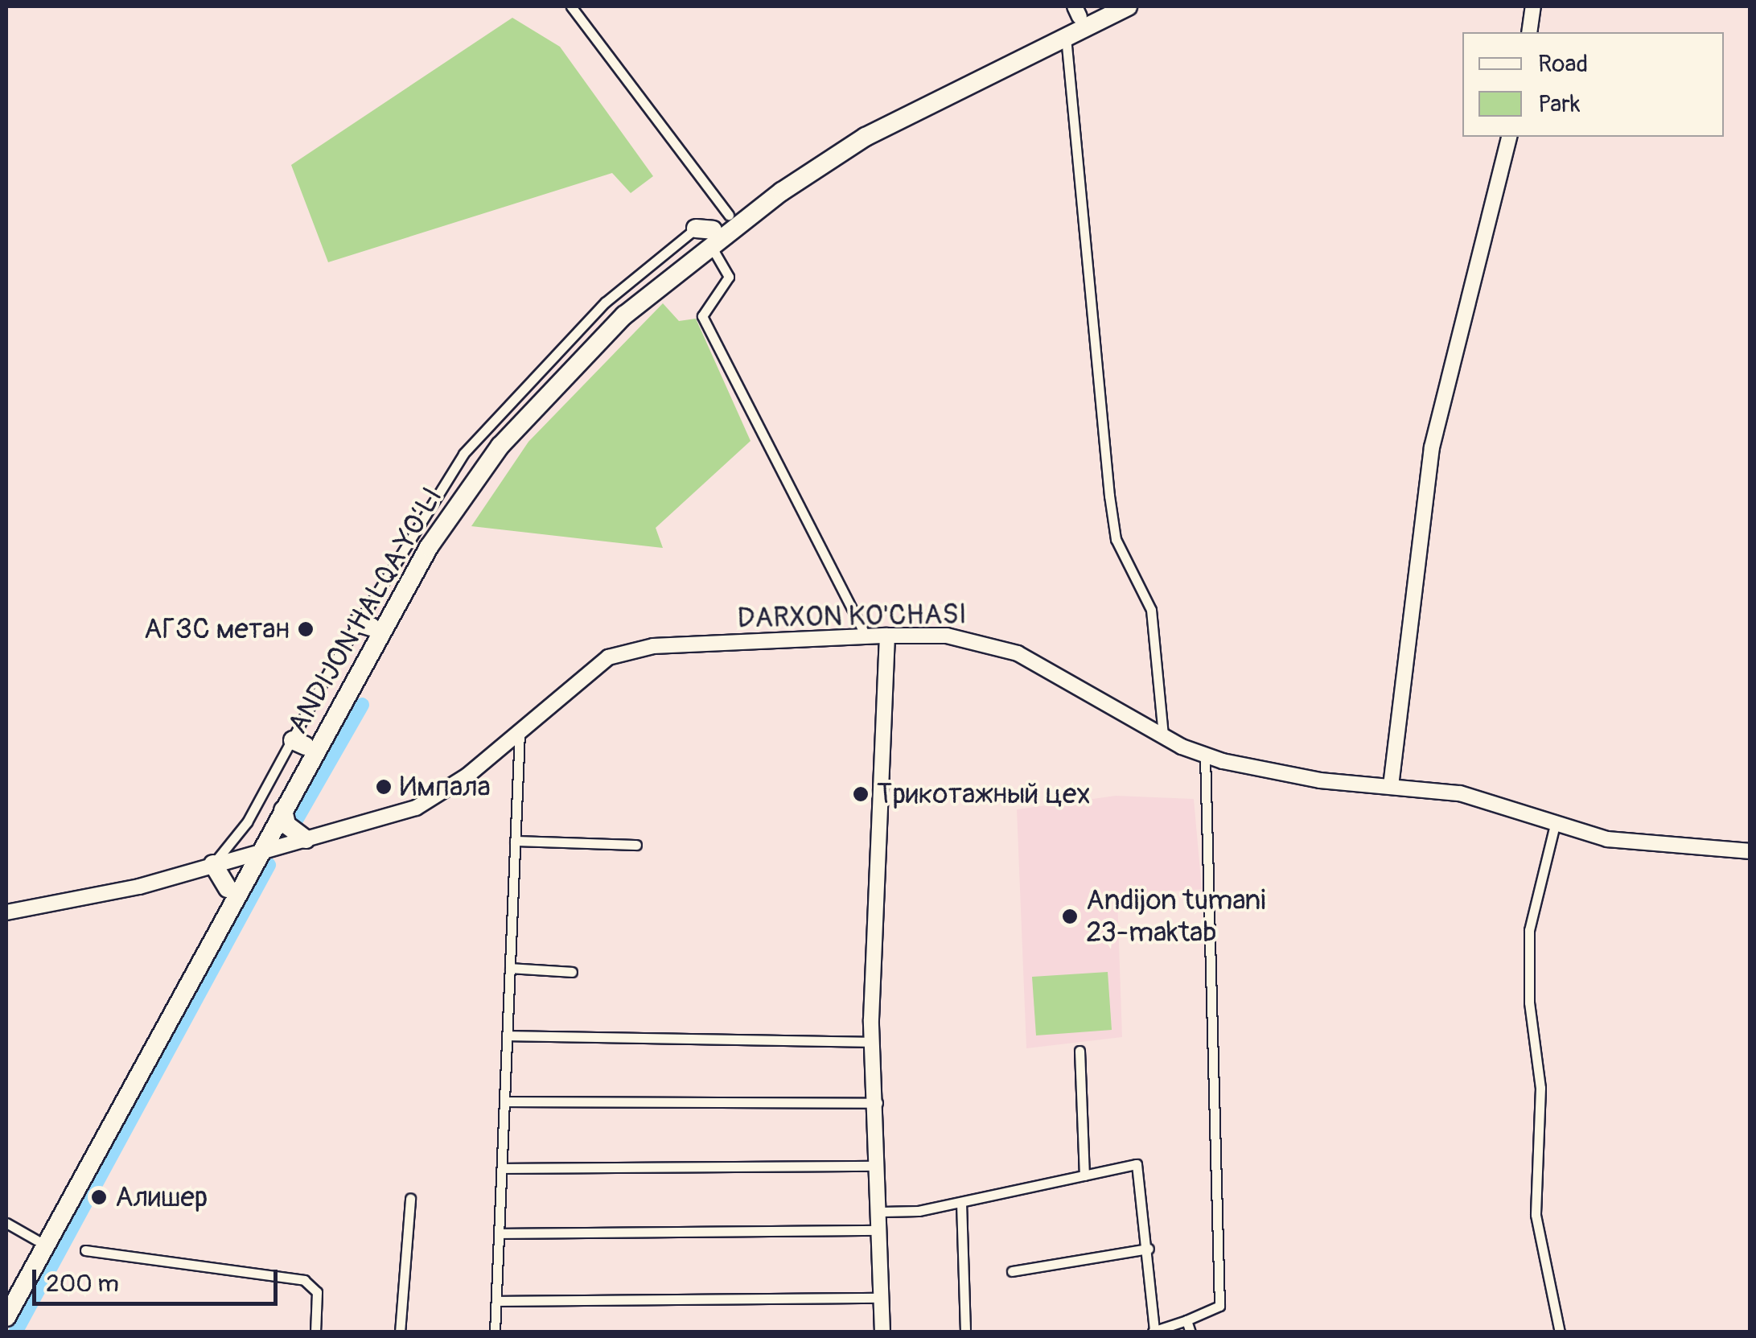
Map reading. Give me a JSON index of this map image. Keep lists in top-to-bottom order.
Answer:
{
  "streets": {
    "highway": ["ANDIJON HALQA YO‘LI"],
    "main road": ["DARXON KO'CHASI"]
  },
  "crossings": [
    ["ANDIJON HALQA YO‘LI", "DARXON KO'CHASI"]
  ],
  "places": [
    "АГЗС метан",
    "Импала",
    "Трикотажный цех",
    "Andijon tumani 23-maktab",
    "Алишер"
  ],
  "legend": ["Road", "Park"],
  "scale_bar": "200 m"
}
